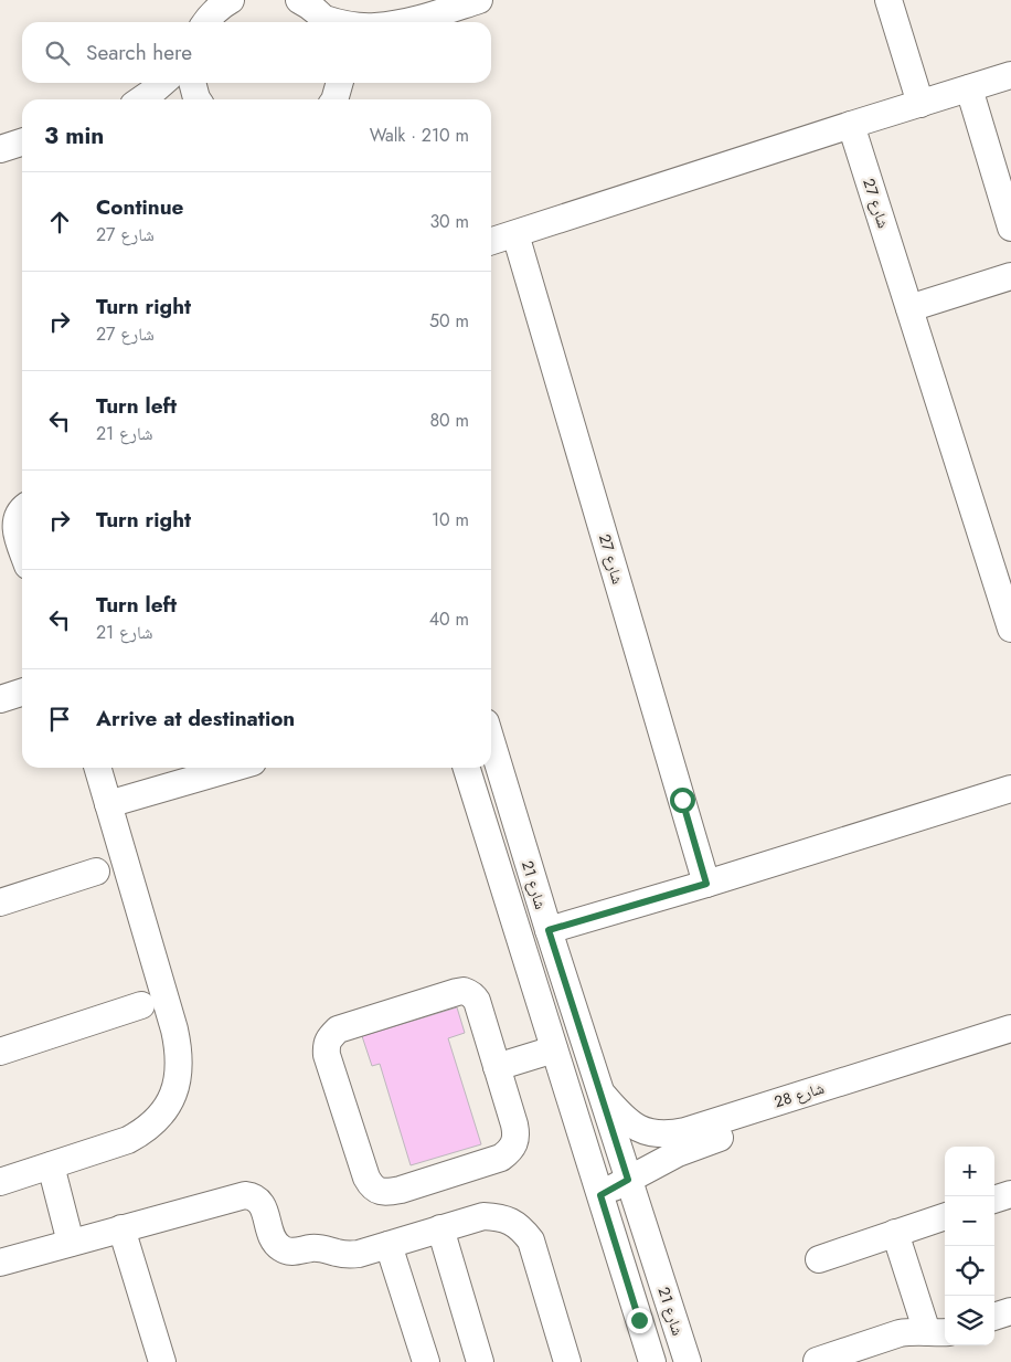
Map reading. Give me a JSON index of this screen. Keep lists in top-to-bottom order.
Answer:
{
  "streets": {
    "street": ["شارع 27", "شارع 21", "شارع 28"]
  },
  "crossings": [
    ["شارع 21", "شارع 28"]
  ],
  "page": {
    "search": "Search here",
    "heading": ["3 min", "Walk · 210 m"],
    "list": [
      ["Continue", "شارع 27", "30 m"],
      ["Turn right", "شارع 27", "50 m"],
      ["Turn left", "شارع 21", "80 m"],
      ["Turn right", "10 m"],
      ["Turn left", "شارع 21", "40 m"],
      "Arrive at destination"
    ],
    "map_buttons": ["+", "−"]
  }
}
